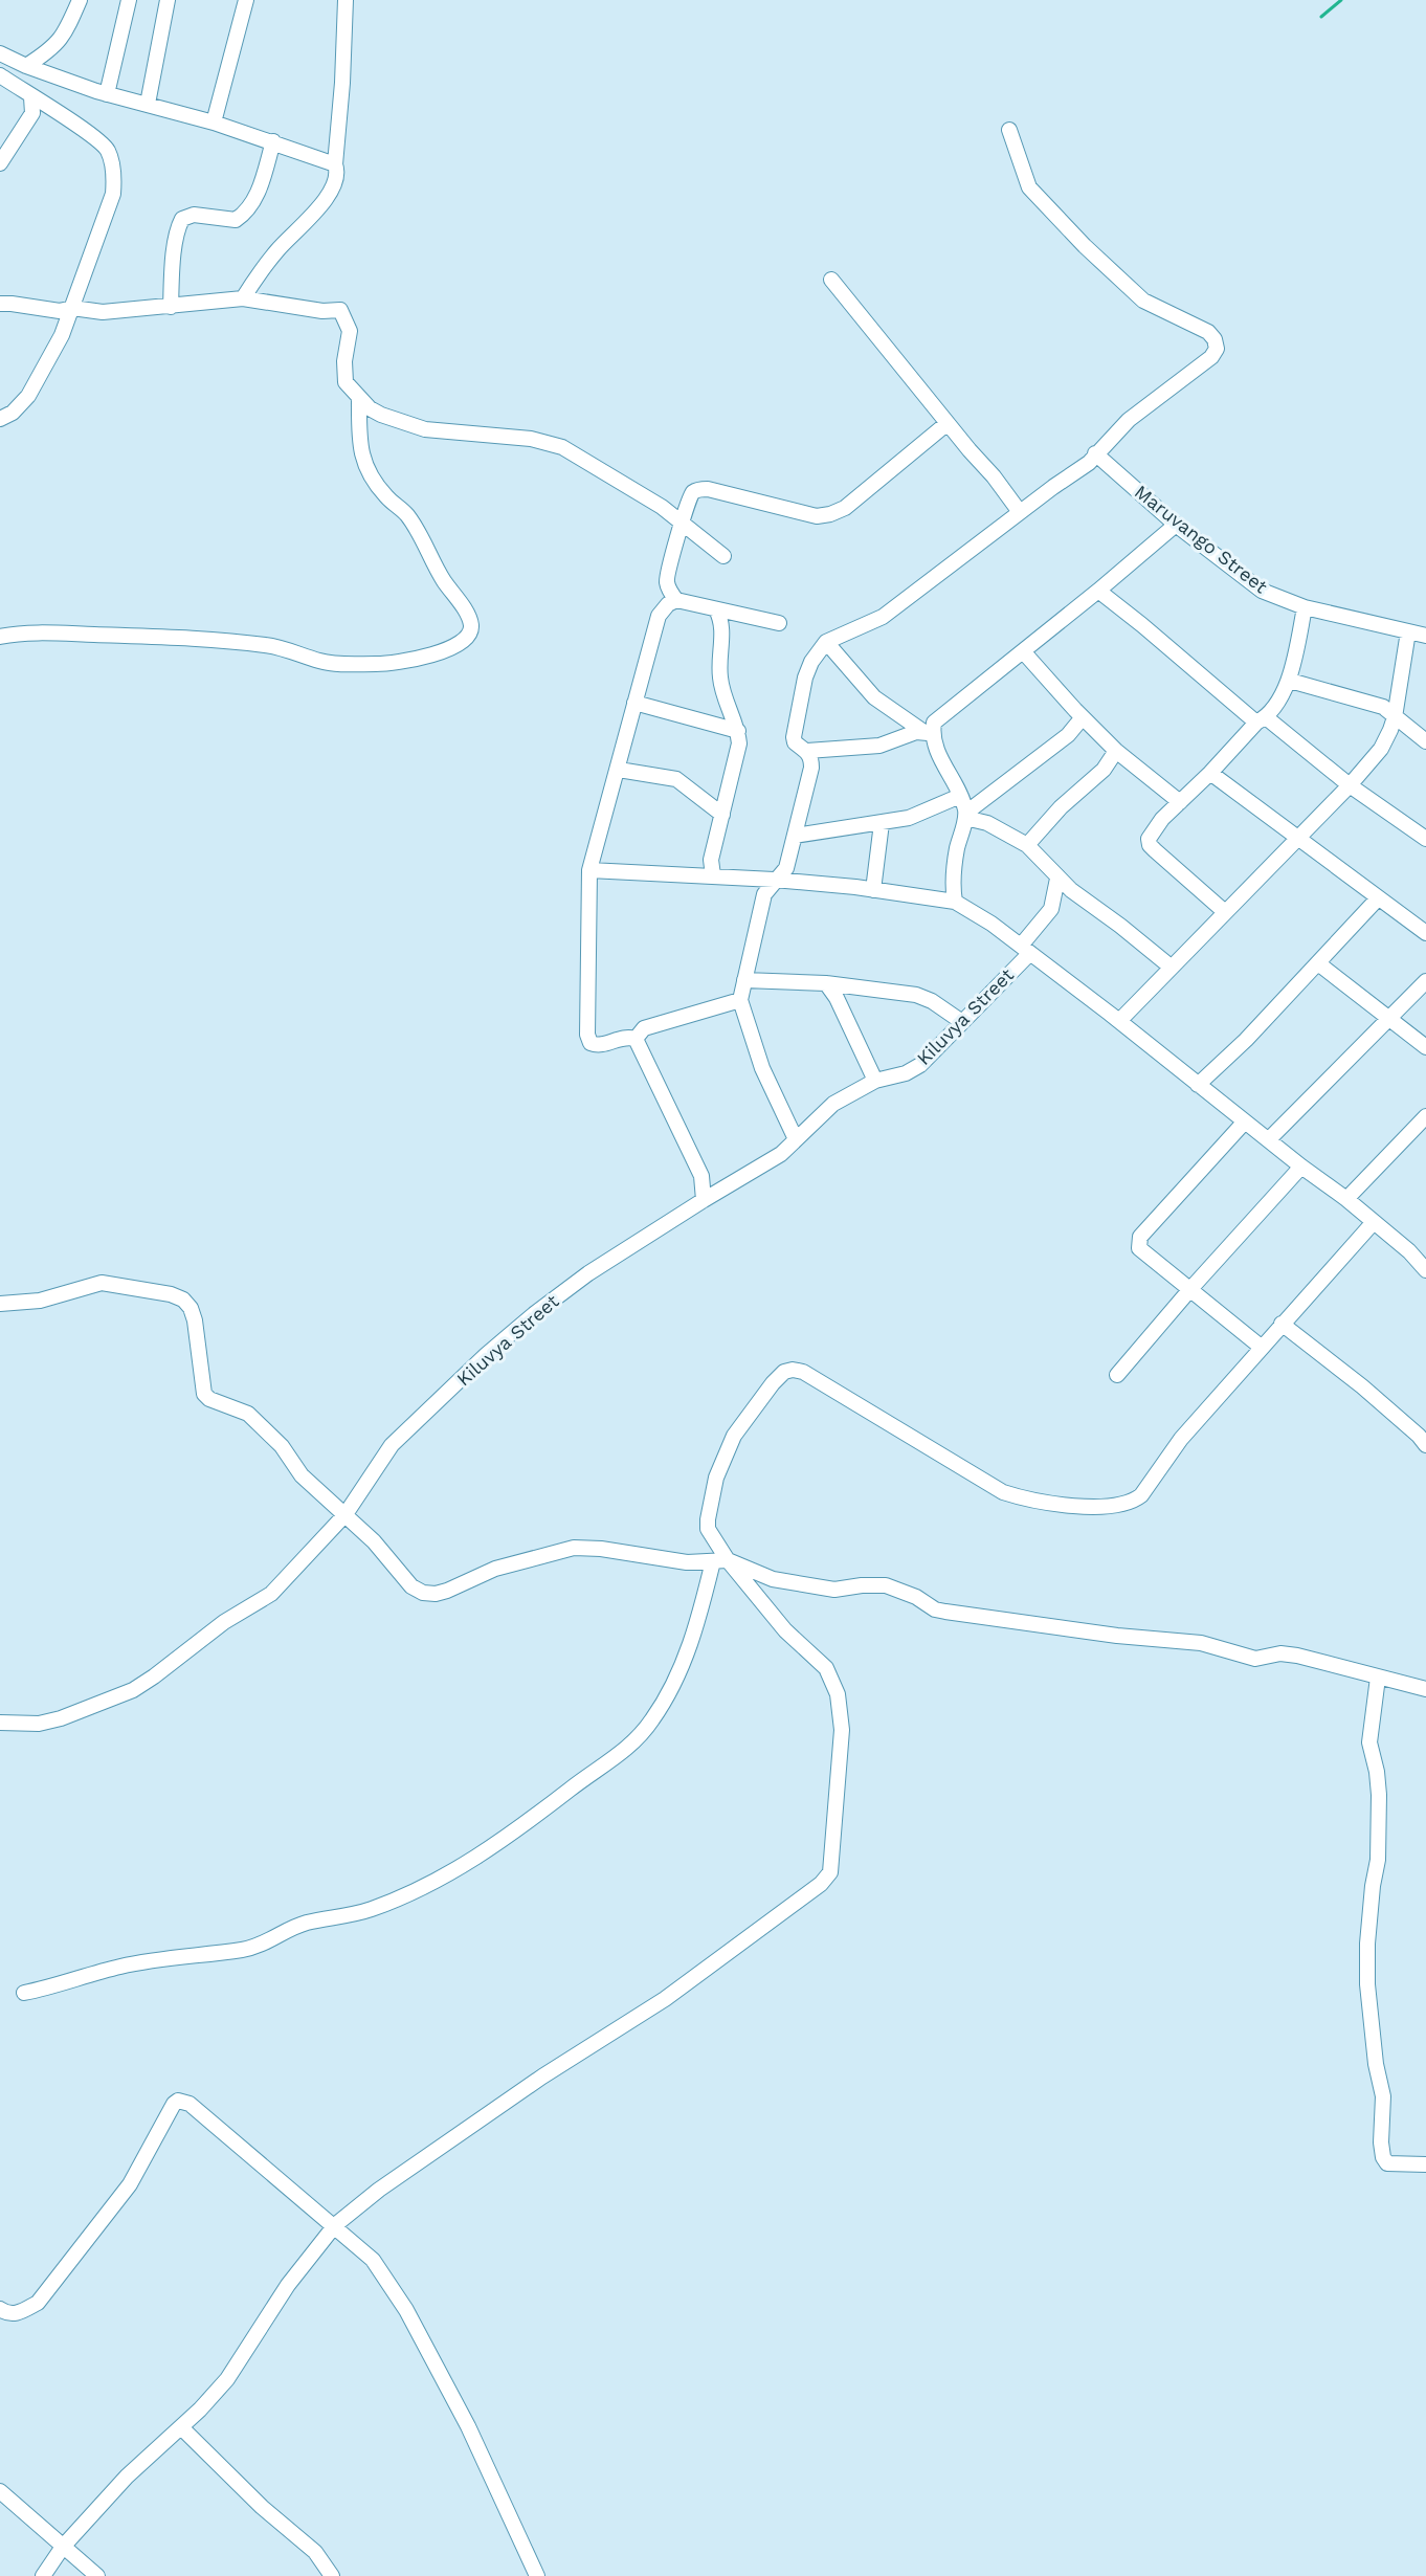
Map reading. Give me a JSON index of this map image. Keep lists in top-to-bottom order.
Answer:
{
  "streets": {
    "street": ["Maruvango Street", "Kiluvya Street"]
  }
}
